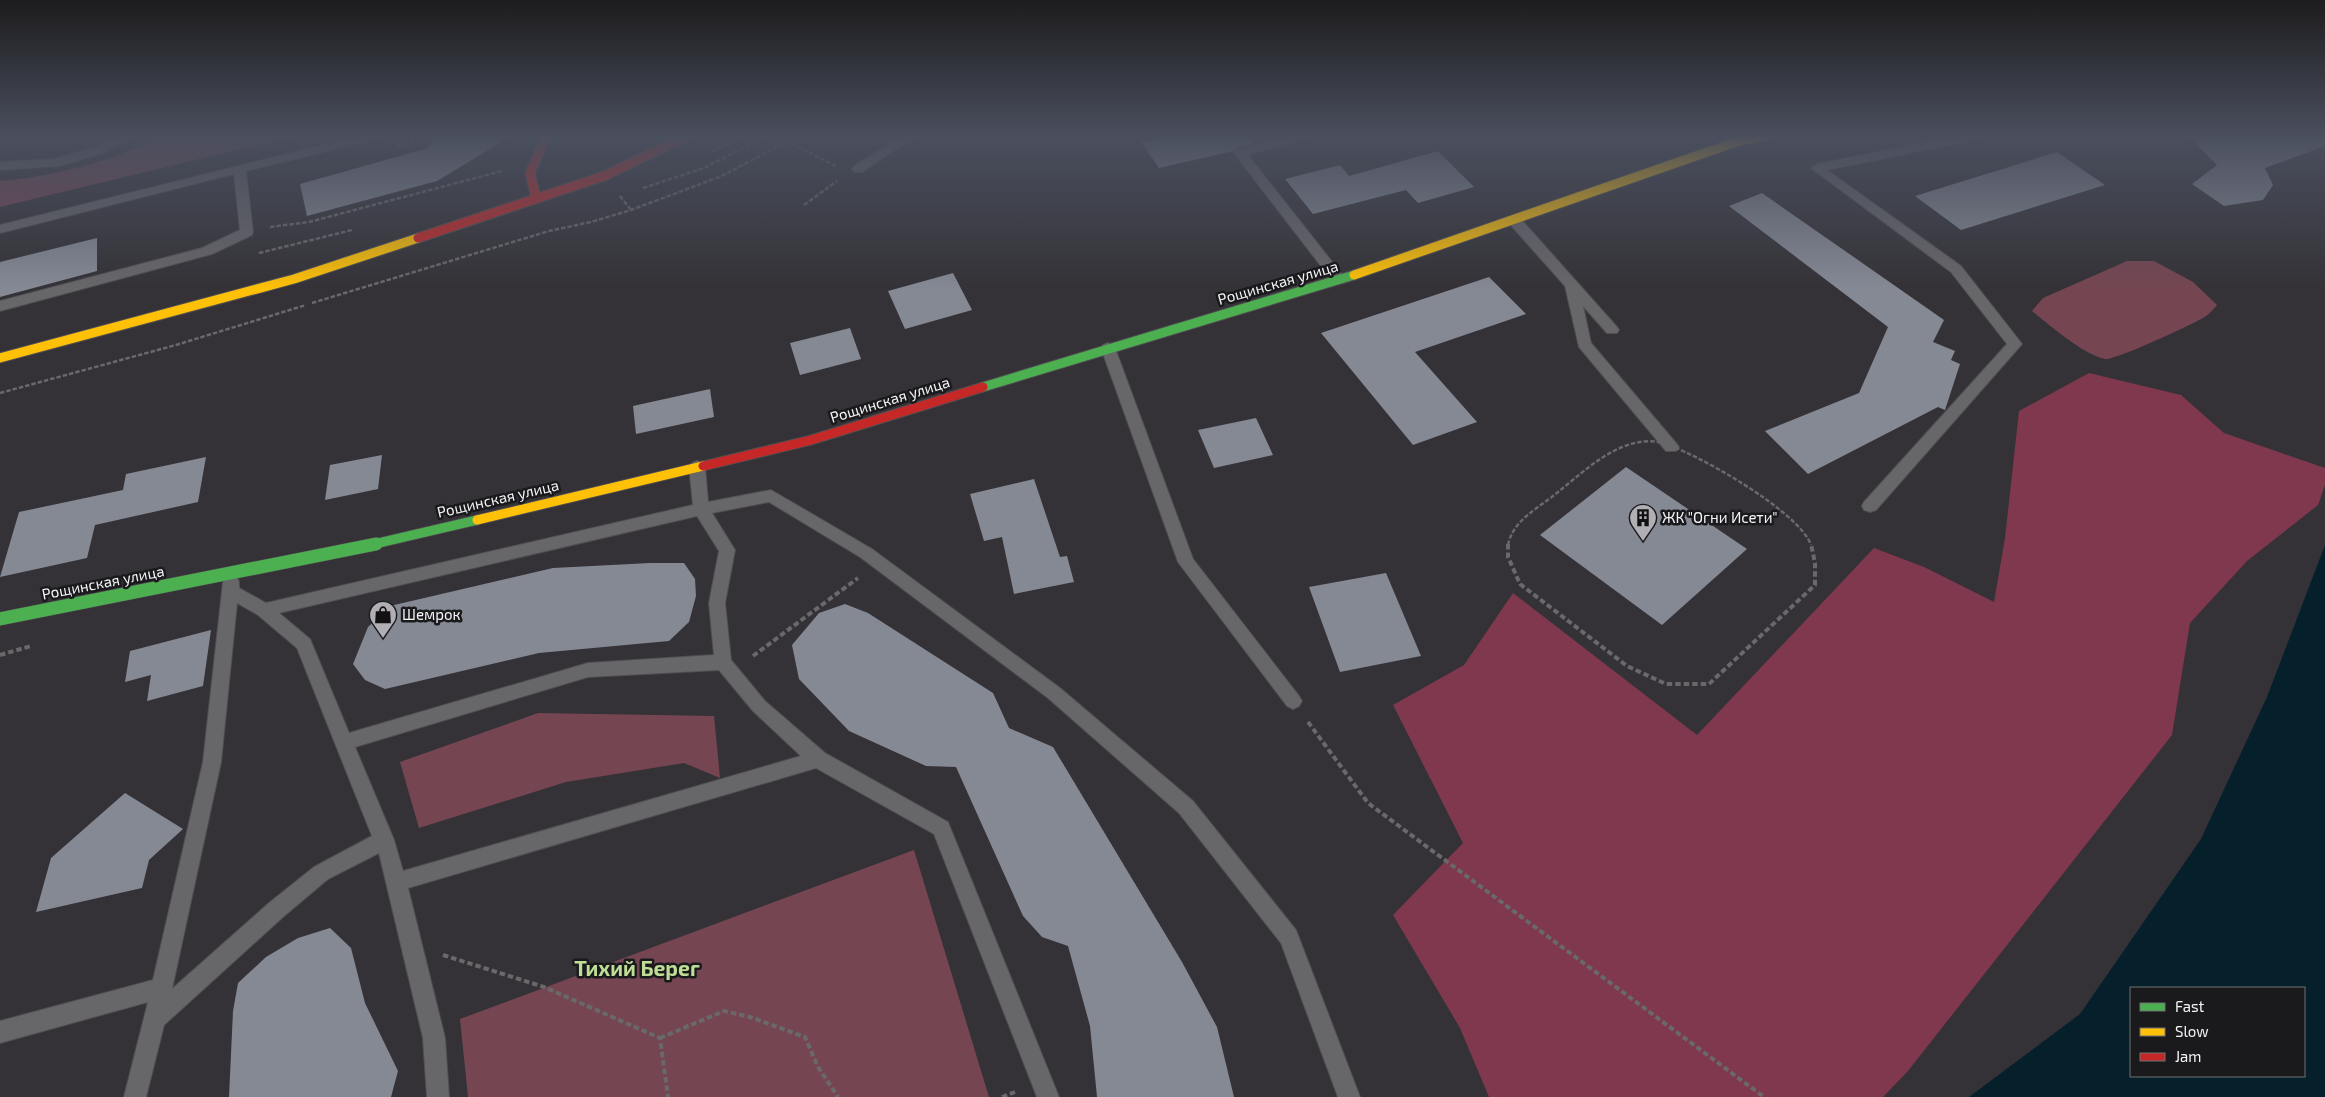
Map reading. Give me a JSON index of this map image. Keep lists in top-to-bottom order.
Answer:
{
  "streets": {
    "street": ["Рощинская улица"]
  },
  "districts": ["Тихий Берег"],
  "places": {
    "building": ["ЖК \"Огни Исети\""],
    "shop": ["Шемрок"]
  },
  "legend": ["Fast", "Slow", "Jam"]
}
